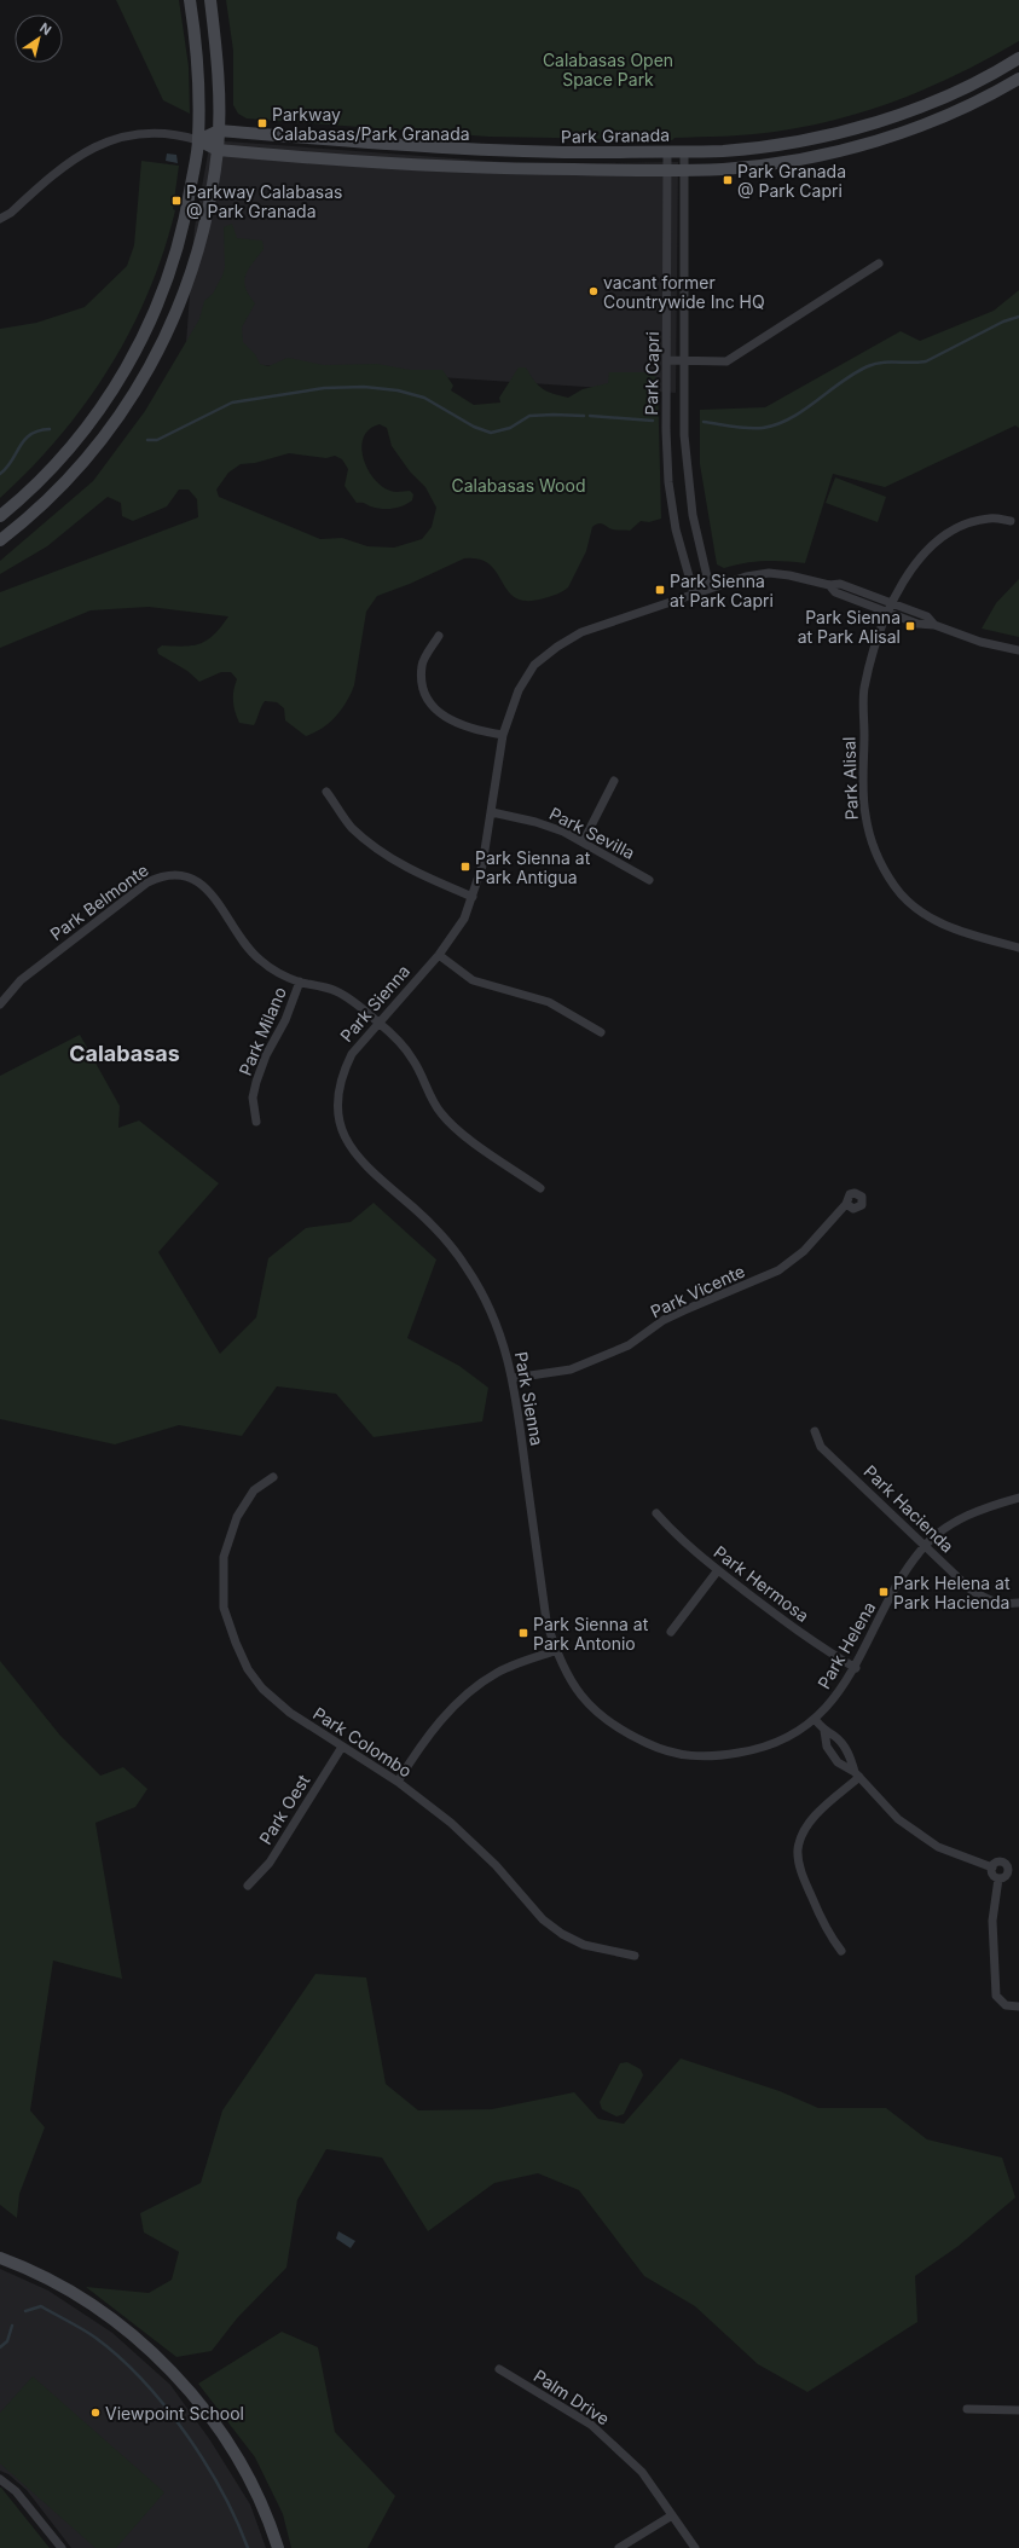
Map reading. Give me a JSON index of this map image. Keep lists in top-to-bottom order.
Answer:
{
  "streets": {
    "street": [
      "Park Granada",
      "Park Capri",
      "Park Alisal",
      "Park Sevilla",
      "Park Belmonte",
      "Park Sienna",
      "Park Milano",
      "Park Vicente",
      "Park Hacienda",
      "Park Hermosa",
      "Park Helena",
      "Park Colombo",
      "Park Oest",
      "Palm Drive"
    ]
  },
  "crossings": [
    ["Park Granada", "Park Capri"],
    ["Park Capri", "Park Sienna"],
    ["Park Alisal", "Park Sienna"],
    ["Park Sevilla", "Park Sienna"],
    ["Park Belmonte", "Park Sienna"],
    ["Park Belmonte", "Park Milano"],
    ["Park Sienna", "Park Vicente"],
    ["Park Sienna", "Park Helena"],
    ["Park Hacienda", "Park Helena"],
    ["Park Hermosa", "Park Helena"],
    ["Park Colombo", "Park Oest"]
  ],
  "districts": ["Calabasas"],
  "parks": ["Calabasas Open Space Park", "Calabasas Wood"],
  "places": {
    "transit": [
      "Parkway Calabasas/Park Granada",
      "Park Granada @ Park Capri",
      "Parkway Calabasas @ Park Granada",
      "Park Sienna at Park Capri",
      "Park Sienna at Park Alisal",
      "Park Sienna at Park Antigua",
      "Park Helena at Park Hacienda",
      "Park Sienna at Park Antonio"
    ],
    "other": ["vacant former Countrywide Inc HQ", "Viewpoint School"]
  },
  "north": "top right"
}
